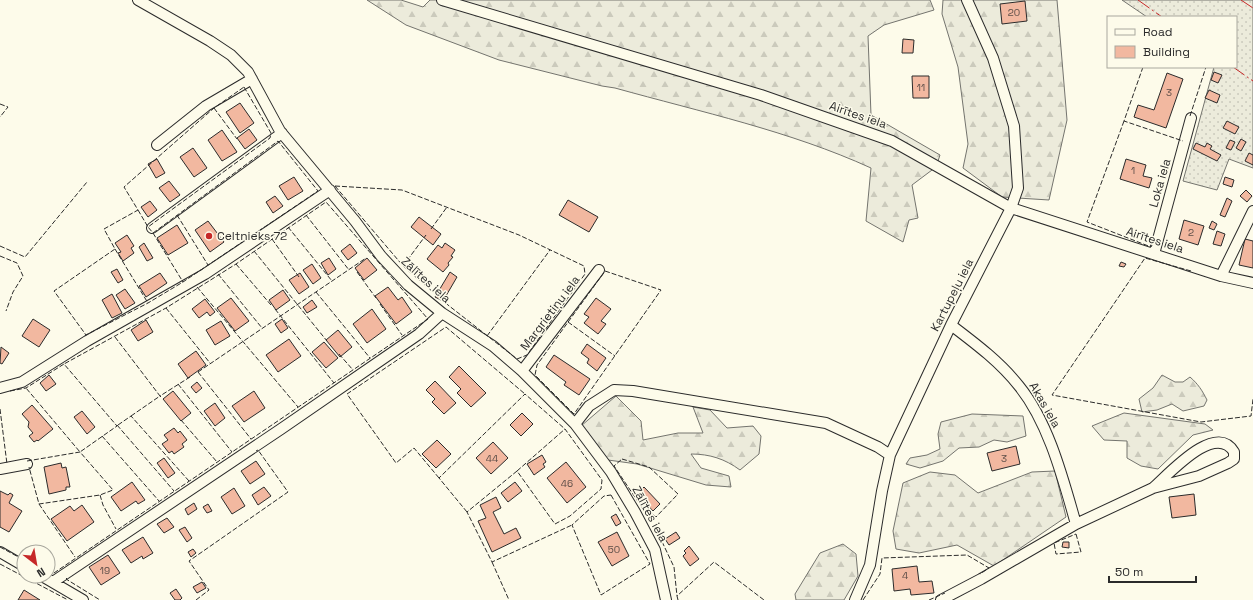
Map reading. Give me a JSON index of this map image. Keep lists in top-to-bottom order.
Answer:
{
  "streets": {
    "street": [
      "Airītes iela",
      "Loka iela",
      "Zālītes iela",
      "Kartupeļu iela",
      "Margrietiņu iela",
      "Akas iela"
    ]
  },
  "crossings": [
    ["Airītes iela", "Loka iela"],
    ["Airītes iela", "Kartupeļu iela"],
    ["Zālītes iela", "Margrietiņu iela"],
    ["Kartupeļu iela", "Akas iela"]
  ],
  "places": ["Celtnieks 72"],
  "house_numbers": [
    "20",
    "11",
    "3",
    "1",
    "2",
    "44",
    "3",
    "46",
    "50",
    "19",
    "4"
  ],
  "legend": ["Road", "Building"],
  "scale_bar": "50 m",
  "north": "bottom right"
}
